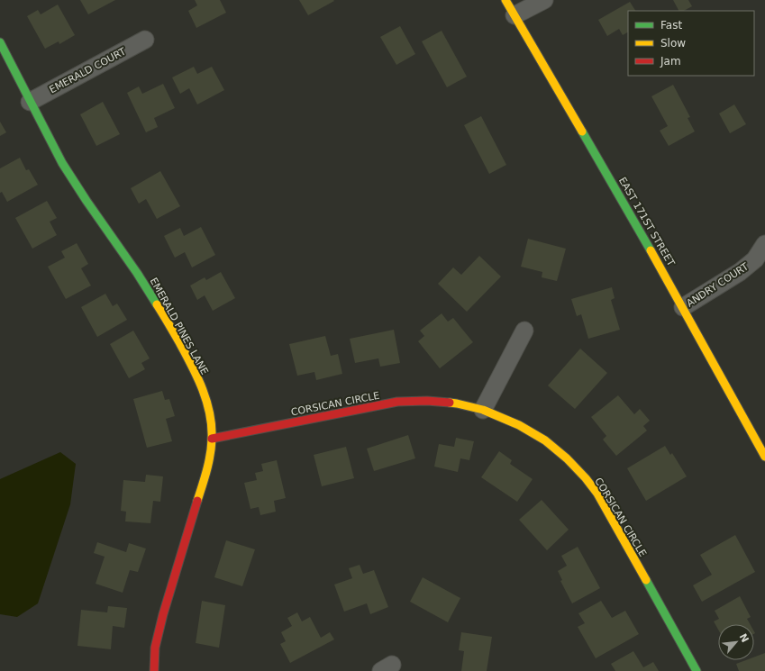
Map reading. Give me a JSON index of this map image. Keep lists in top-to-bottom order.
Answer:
{
  "streets": {
    "street": [
      "EMERALD COURT",
      "EAST 171ST STREET",
      "ANDRY COURT",
      "EMERALD PINES LANE",
      "CORSICAN CIRCLE"
    ]
  },
  "crossings": [
    ["EMERALD COURT", "EMERALD PINES LANE"],
    ["EAST 171ST STREET", "ANDRY COURT"],
    ["EMERALD PINES LANE", "CORSICAN CIRCLE"]
  ],
  "legend": ["Fast", "Slow", "Jam"],
  "north": "top right"
}
